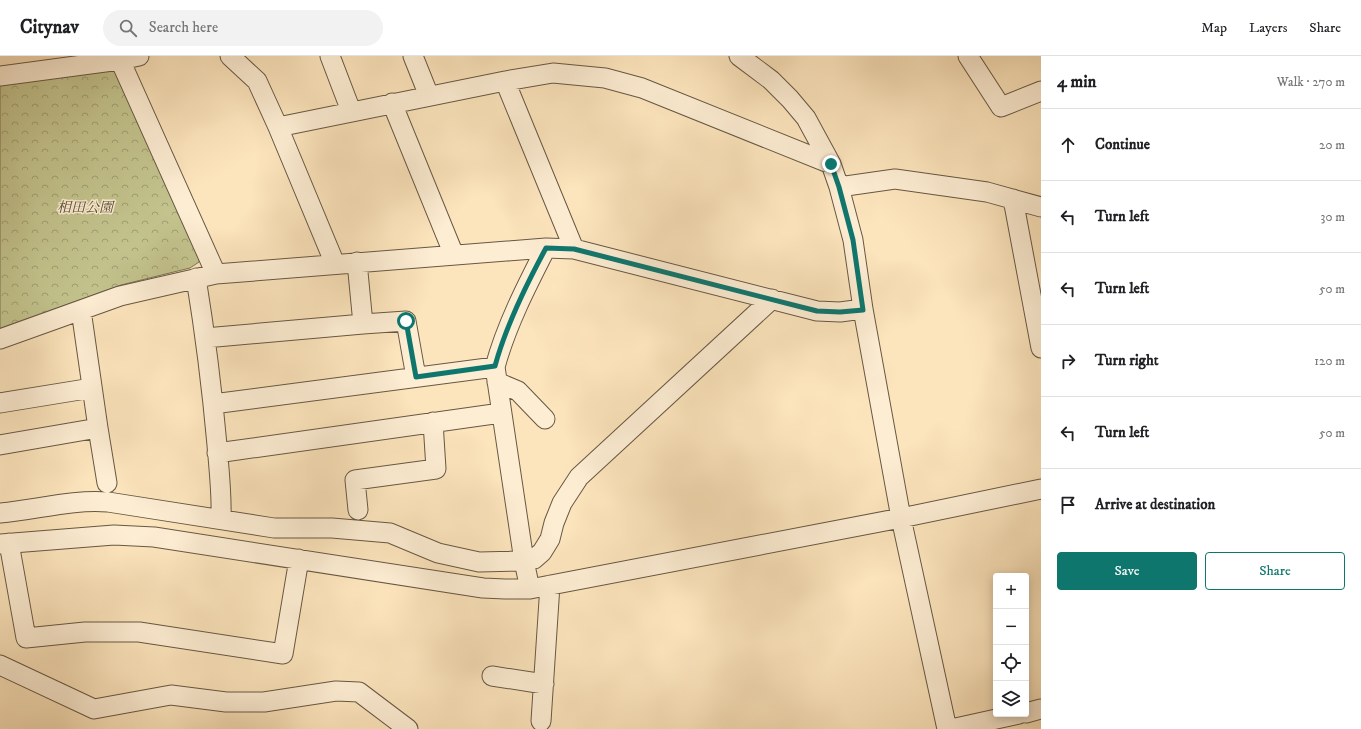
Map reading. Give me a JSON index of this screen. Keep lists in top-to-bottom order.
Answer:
{
  "parks": ["相田公園"],
  "page": {
    "header": "Citynav",
    "search": "Search here",
    "nav": ["Map", "Layers", "Share"],
    "heading": ["4 min", "Walk · 270 m"],
    "list": [
      ["Continue", "20 m"],
      ["Turn left", "30 m"],
      ["Turn left", "50 m"],
      ["Turn right", "120 m"],
      ["Turn left", "50 m"],
      "Arrive at destination"
    ],
    "buttons": ["Save", "Share"],
    "map_buttons": ["+", "−"]
  }
}
